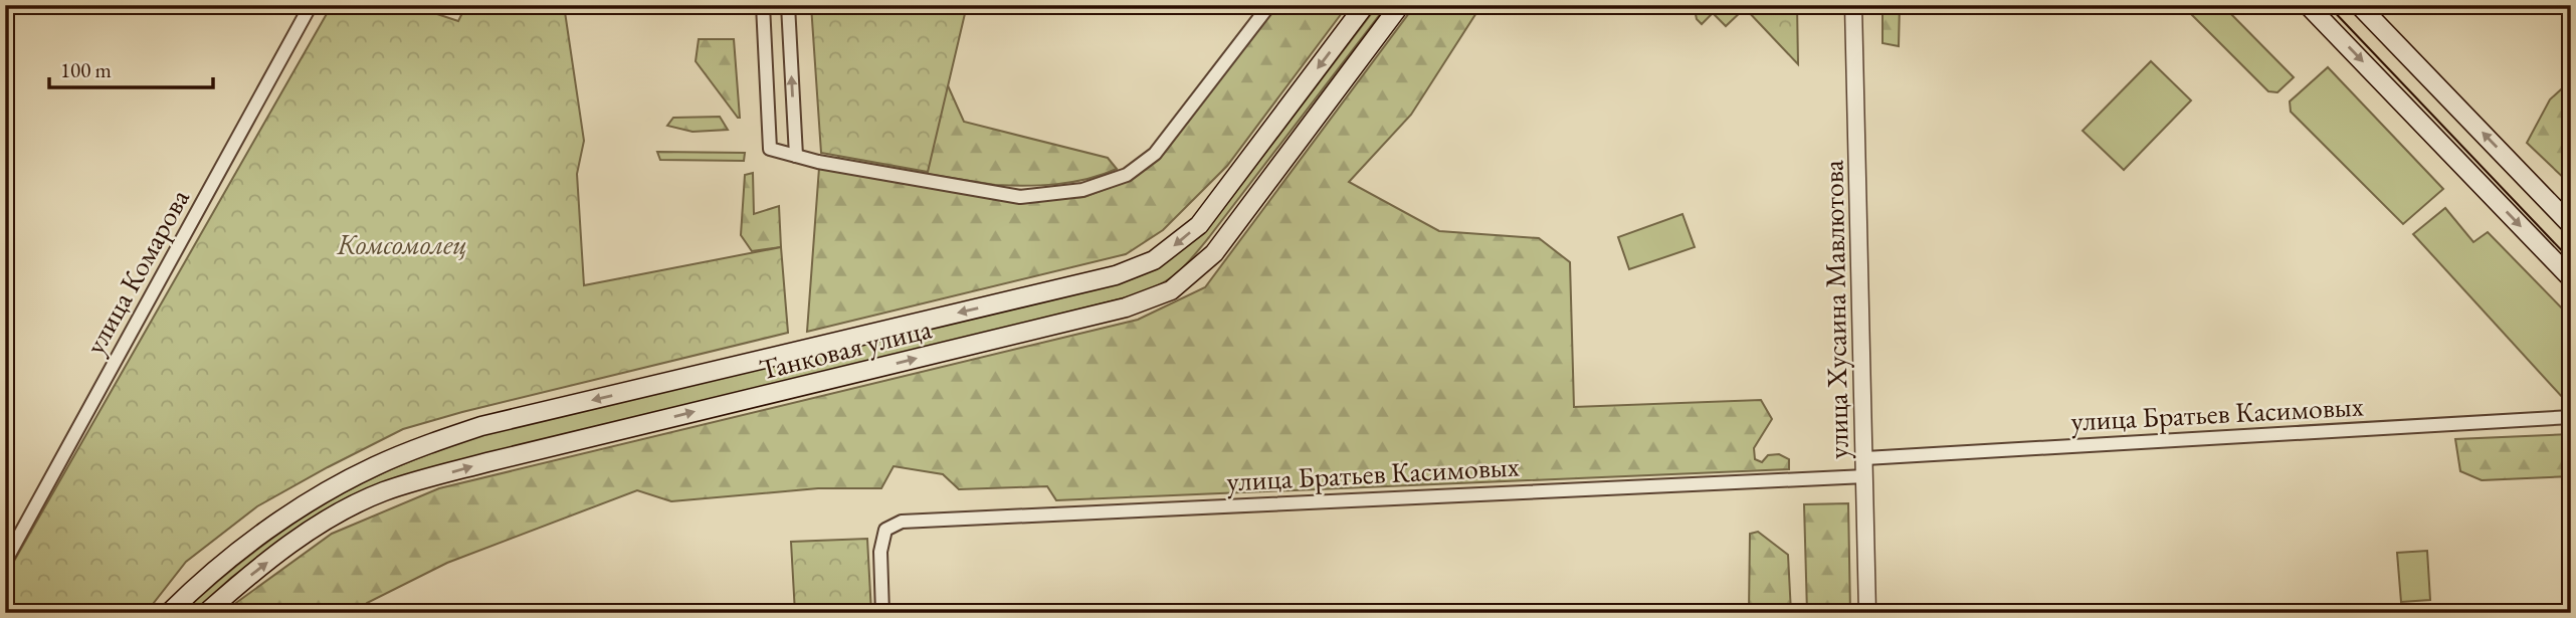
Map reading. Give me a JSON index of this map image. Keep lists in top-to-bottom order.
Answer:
{
  "streets": {
    "main road": ["Танковая улица"],
    "street": ["улица Комарова", "улица Хусаина Мавлютова", "улица Братьев Касимовых"]
  },
  "crossings": [
    ["улица Хусаина Мавлютова", "улица Братьев Касимовых"]
  ],
  "parks": ["Комсомолец"],
  "scale_bar": "100 m"
}
